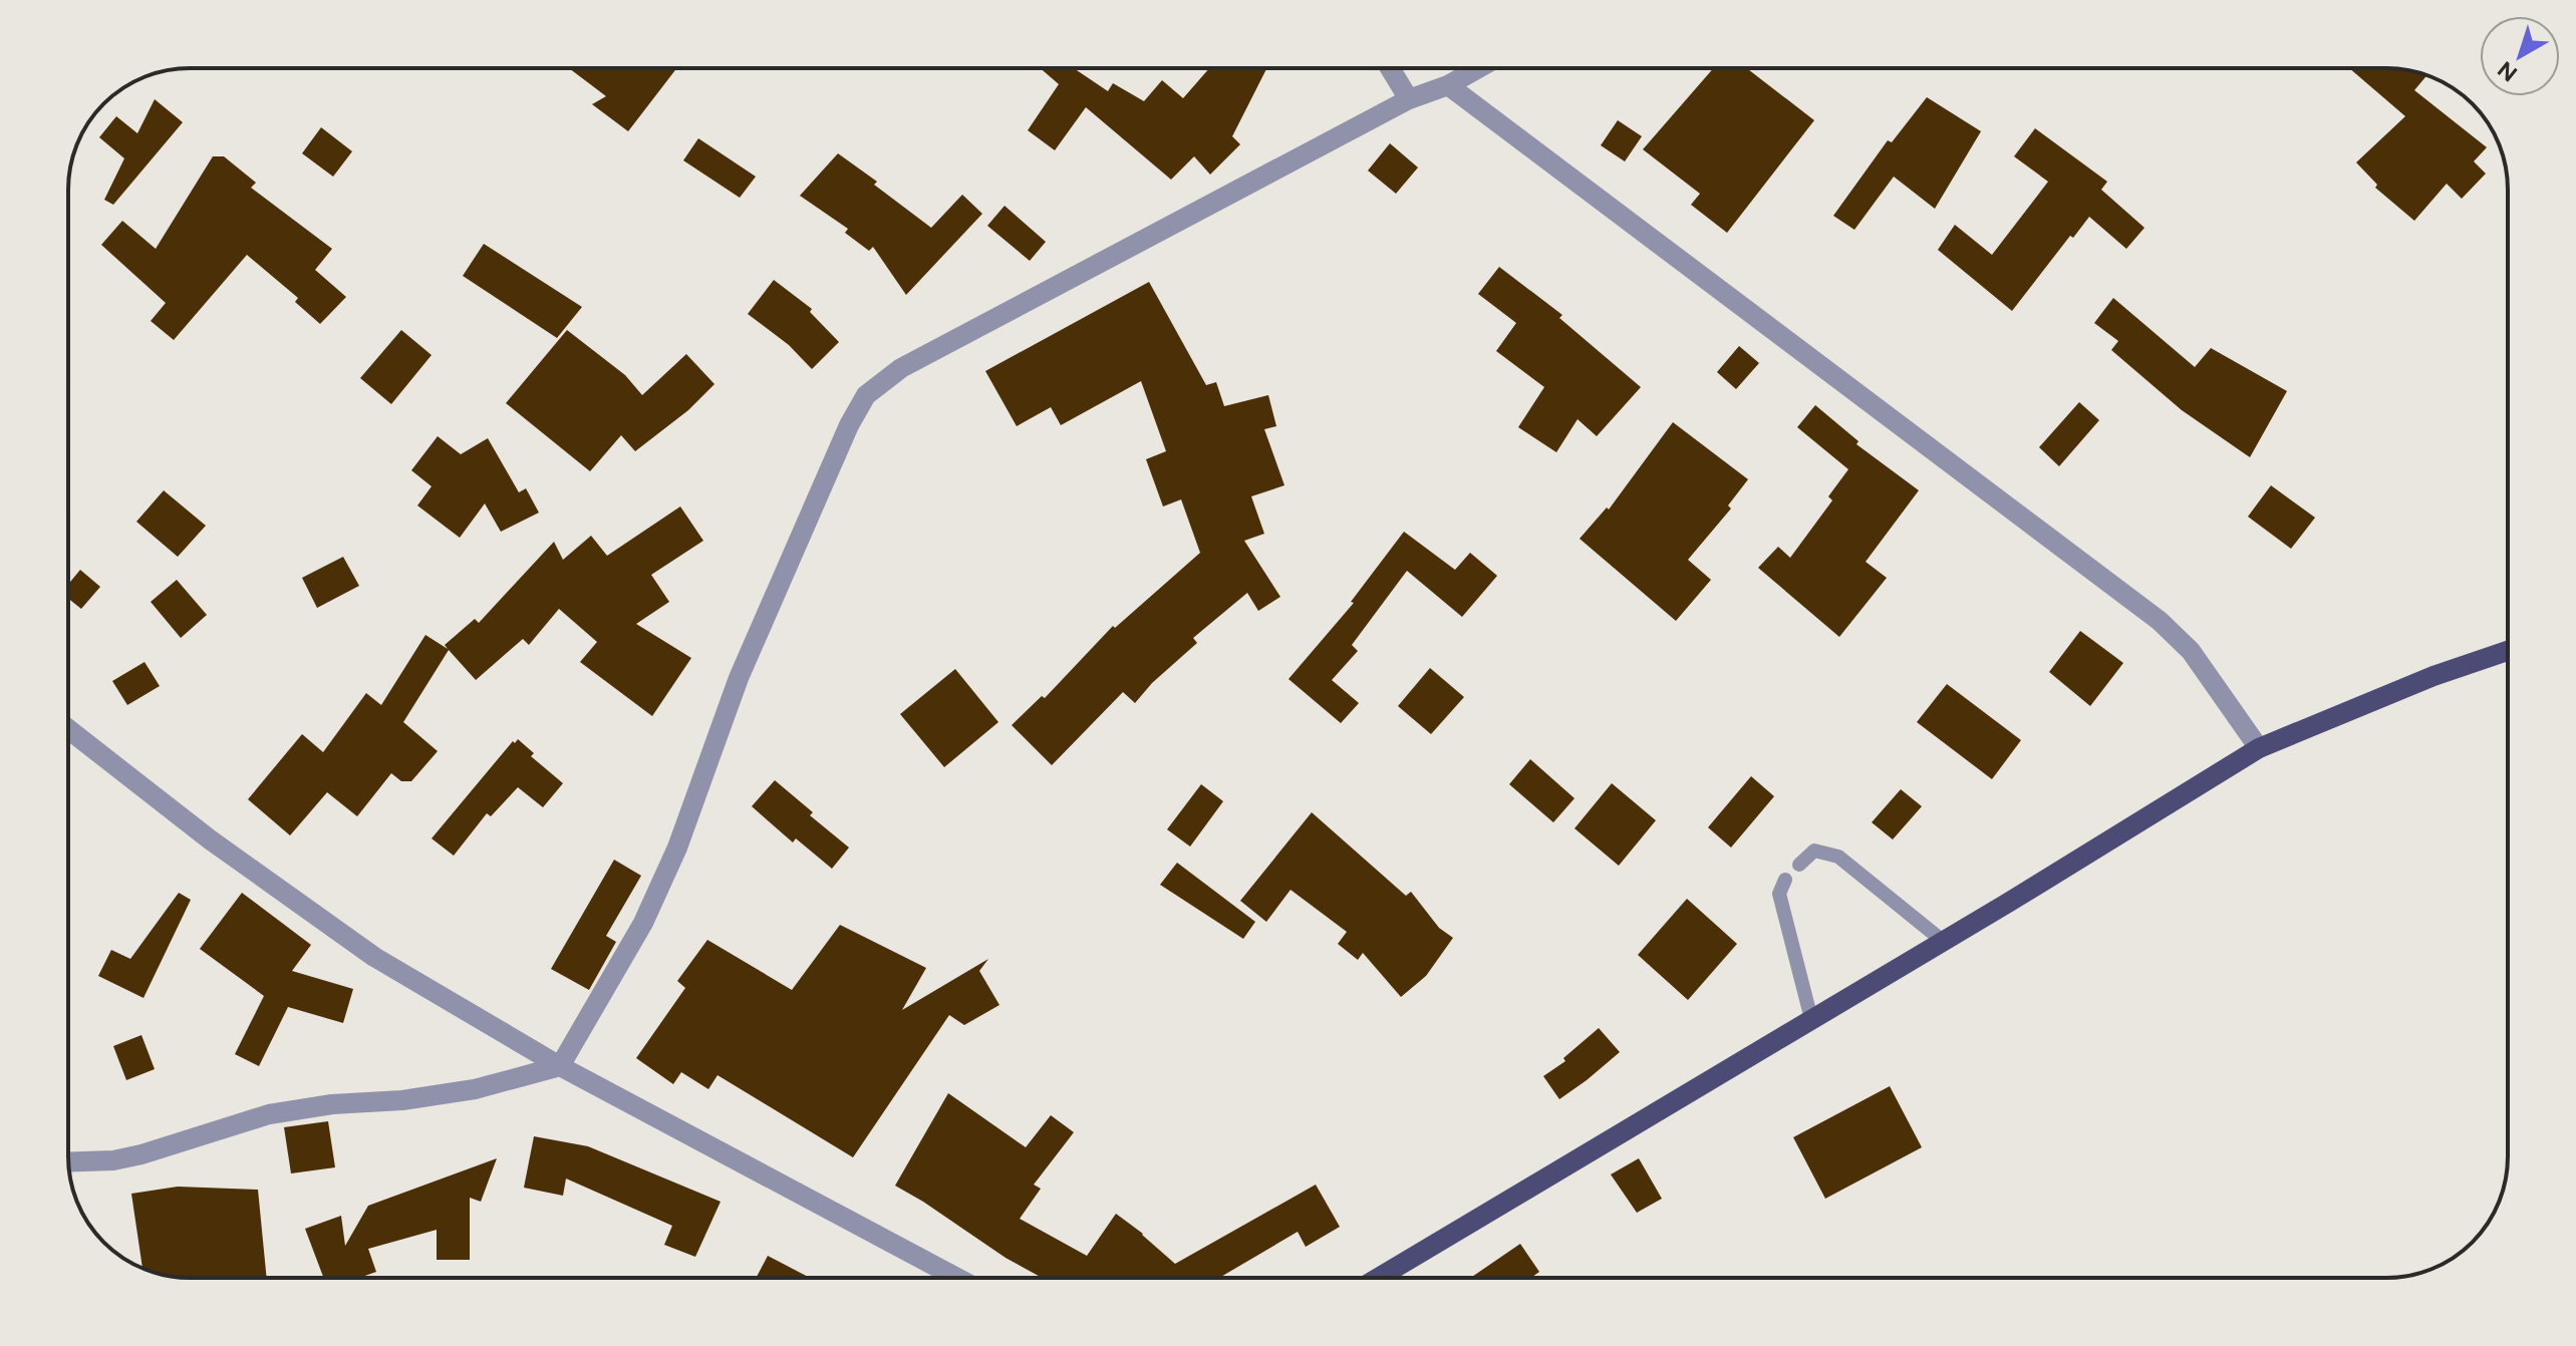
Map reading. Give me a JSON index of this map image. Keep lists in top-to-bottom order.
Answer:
{
  "north": "bottom left"
}
